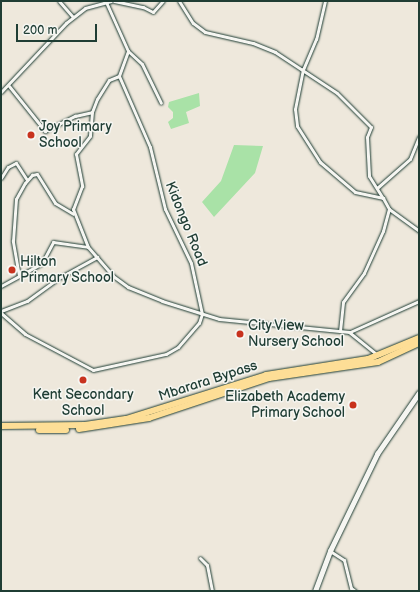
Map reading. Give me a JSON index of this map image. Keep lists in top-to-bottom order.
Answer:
{
  "streets": {
    "highway": ["Mbarara Bypass"],
    "street": ["Kidongo Road"]
  },
  "places": [
    "Joy Primary School",
    "Hilton Primary School",
    "City View Nursery School",
    "Kent Secondary School",
    "Elizabeth Academy Primary School"
  ],
  "scale_bar": "200 m"
}
